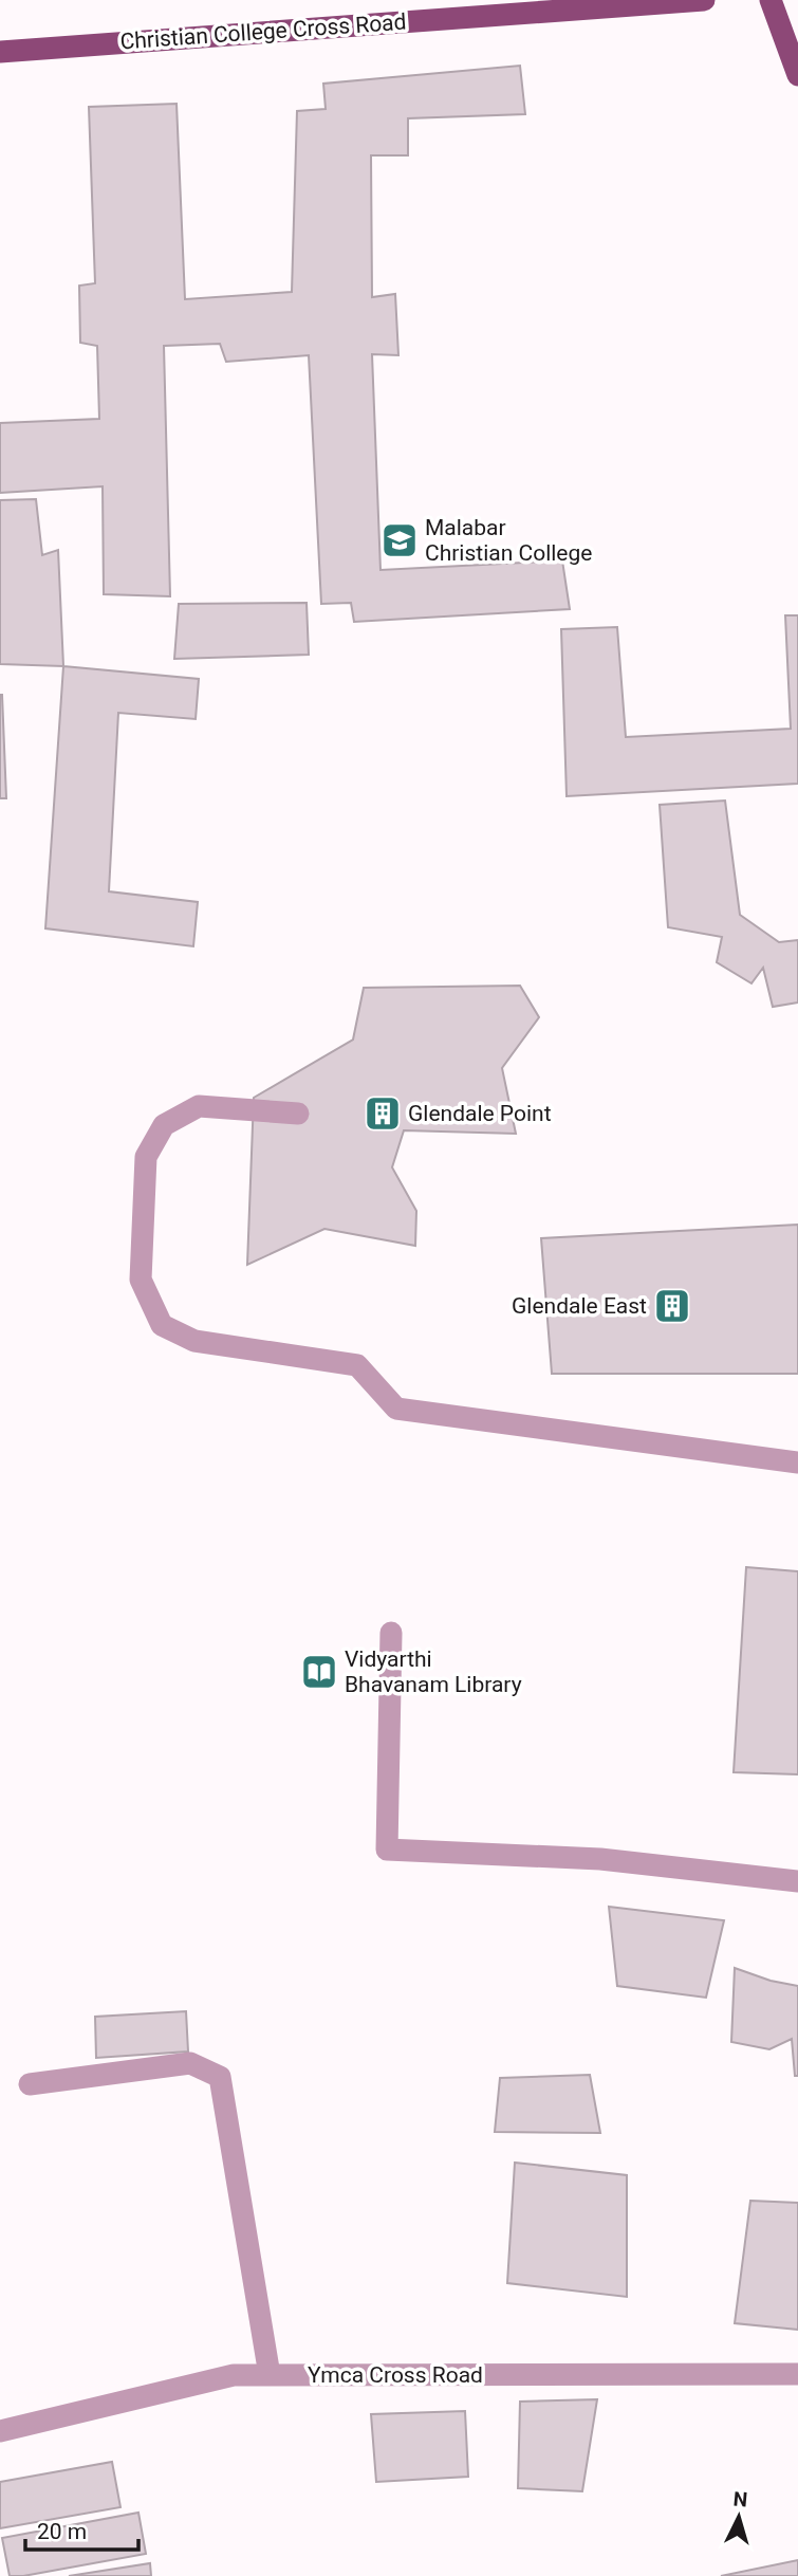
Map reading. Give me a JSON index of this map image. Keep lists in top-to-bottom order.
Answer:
{
  "streets": {
    "main road": ["Christian College Cross Road"],
    "street": ["Ymca Cross Road"]
  },
  "places": {
    "school or university": ["Malabar Christian College"],
    "building": ["Glendale Point", "Glendale East"],
    "library": ["Vidyarthi Bhavanam Library"]
  },
  "scale_bar": "20 m",
  "north": "top"
}
